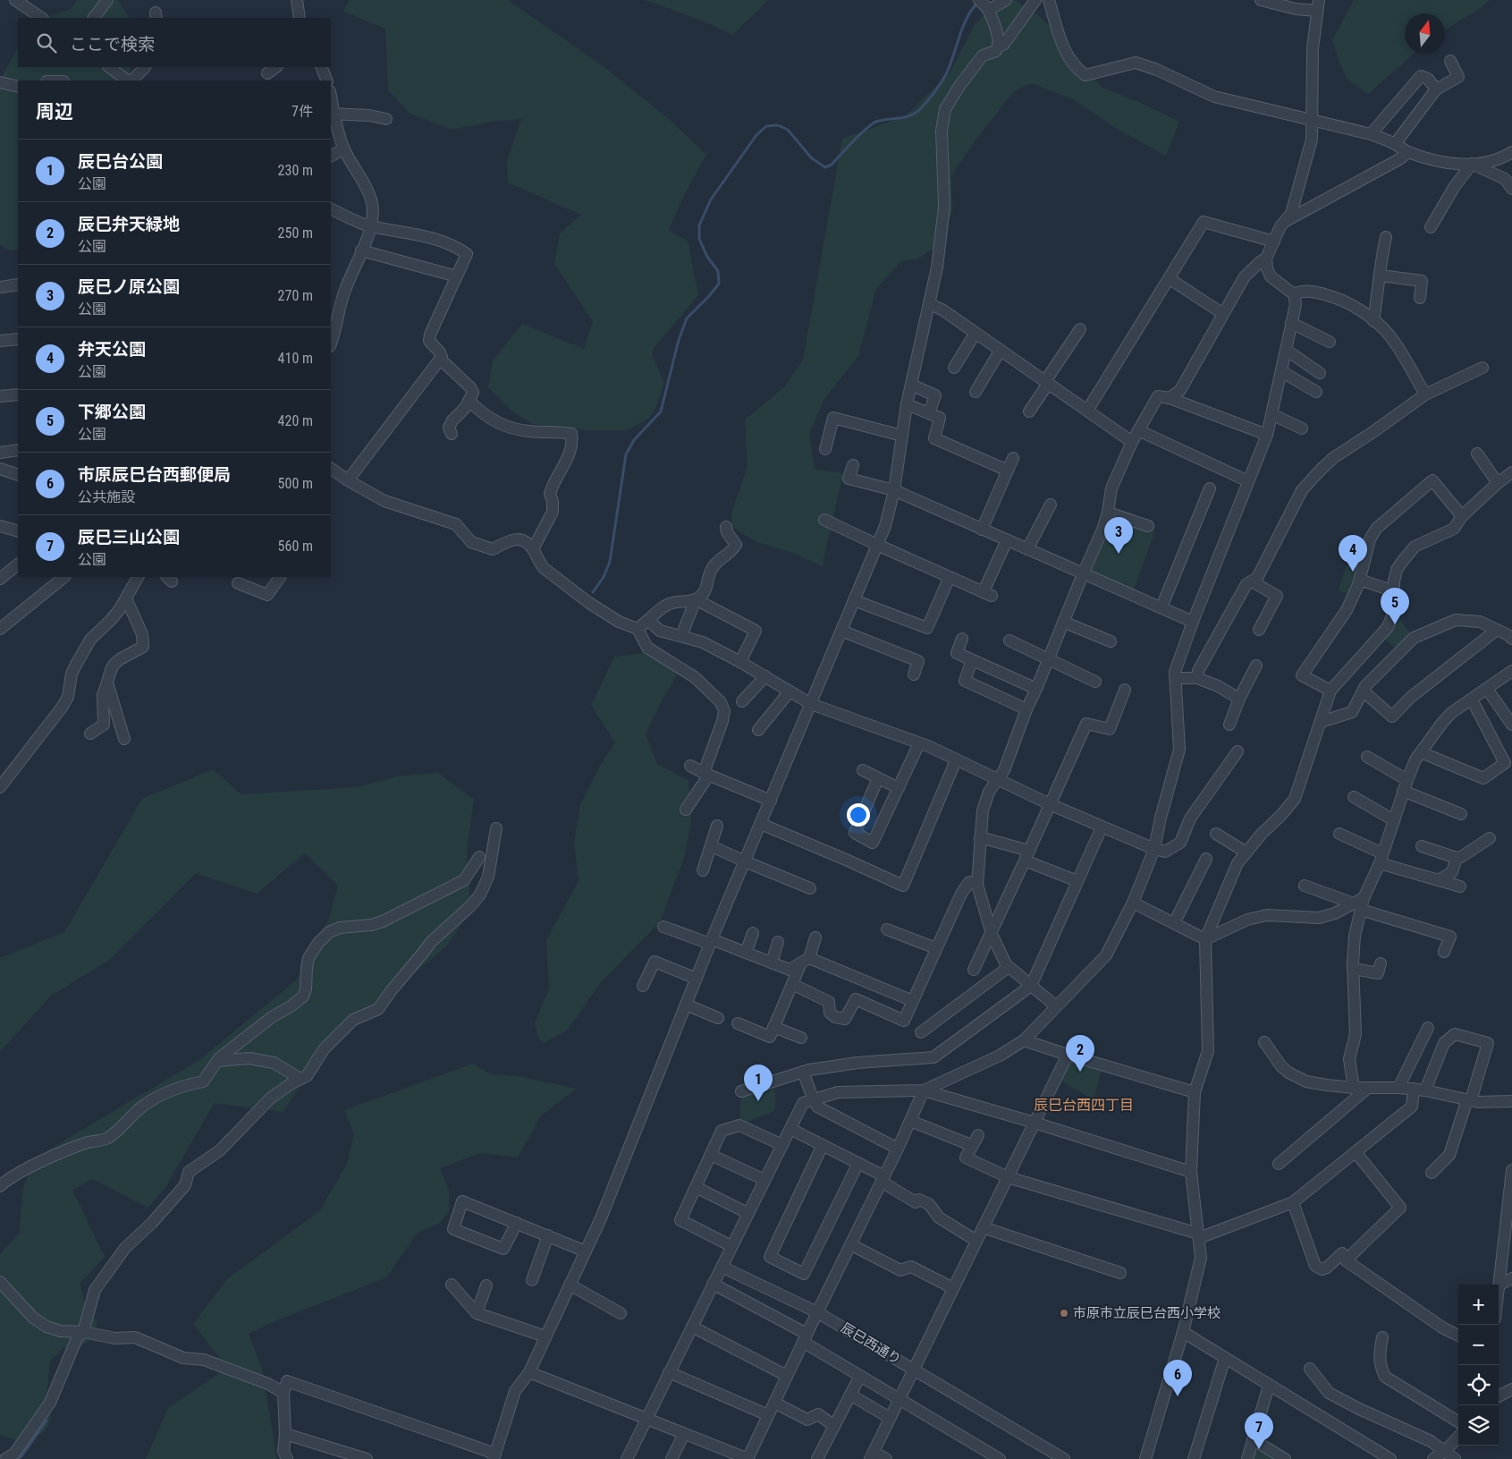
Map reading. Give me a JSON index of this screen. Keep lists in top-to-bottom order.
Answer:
{
  "streets": {
    "street": ["辰巳西通り"]
  },
  "districts": ["辰巳台西四丁目"],
  "places": ["市原市立辰巳台西小学校"],
  "north": "top",
  "page": {
    "search": "ここで検索",
    "heading": ["周辺", "7件"],
    "list": [
      {
        "mark": "1",
        "name": "辰巳台公園",
        "note": "公園",
        "value": "230 m"
      },
      {
        "mark": "2",
        "name": "辰巳弁天緑地",
        "note": "公園",
        "value": "250 m"
      },
      {
        "mark": "3",
        "name": "辰巳ノ原公園",
        "note": "公園",
        "value": "270 m"
      },
      {
        "mark": "4",
        "name": "弁天公園",
        "note": "公園",
        "value": "410 m"
      },
      {
        "mark": "5",
        "name": "下郷公園",
        "note": "公園",
        "value": "420 m"
      },
      {
        "mark": "6",
        "name": "市原辰巳台西郵便局",
        "note": "公共施設",
        "value": "500 m"
      },
      {
        "mark": "7",
        "name": "辰巳三山公園",
        "note": "公園",
        "value": "560 m"
      }
    ],
    "pins": [
      "3",
      "4",
      "5",
      "2",
      "1",
      "6",
      "7"
    ],
    "map_buttons": ["+", "−"]
  }
}
